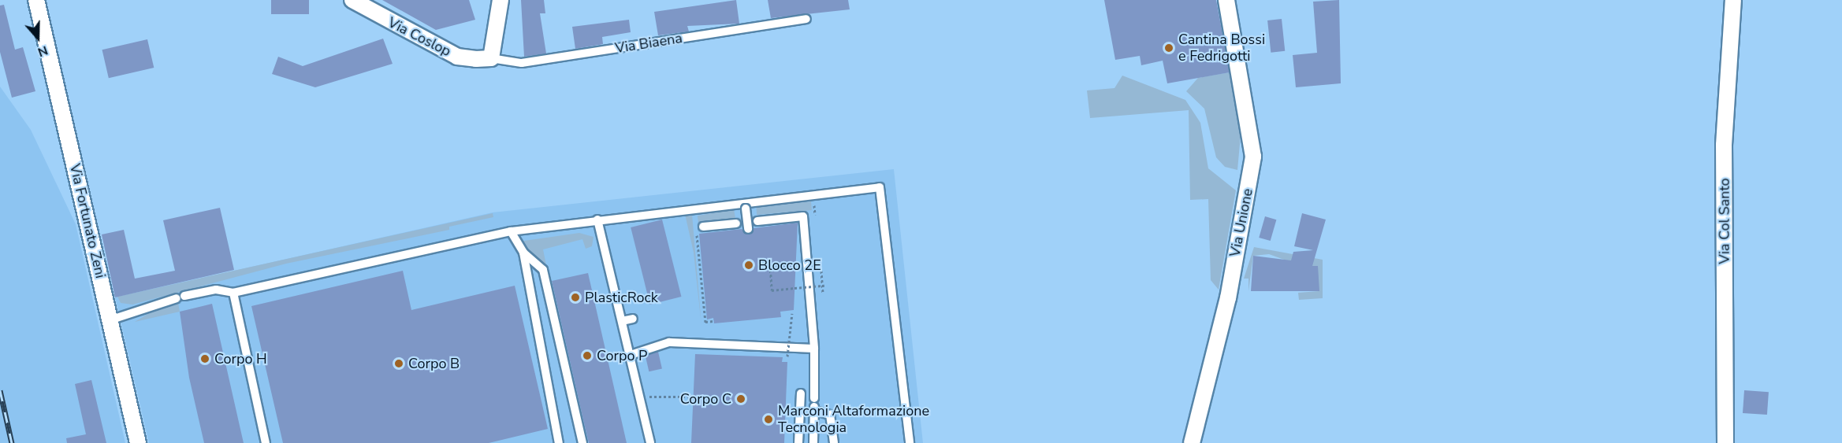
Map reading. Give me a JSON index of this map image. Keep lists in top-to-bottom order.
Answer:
{
  "streets": {
    "street": [
      "Via Coslop",
      "Via Fortunato Zeni",
      "Via Col Santo",
      "Via Unione"
    ],
    "lane": ["Via Biaena"]
  },
  "crossings": [
    ["Via Coslop", "Via Biaena"]
  ],
  "places": [
    "Cantina Bossi e Fedrigotti",
    "Blocco 2E",
    "PlasticRock",
    "Corpo P",
    "Corpo H",
    "Corpo B",
    "Corpo C",
    "Marconi Altaformazione Tecnologia"
  ],
  "north": "bottom"
}
